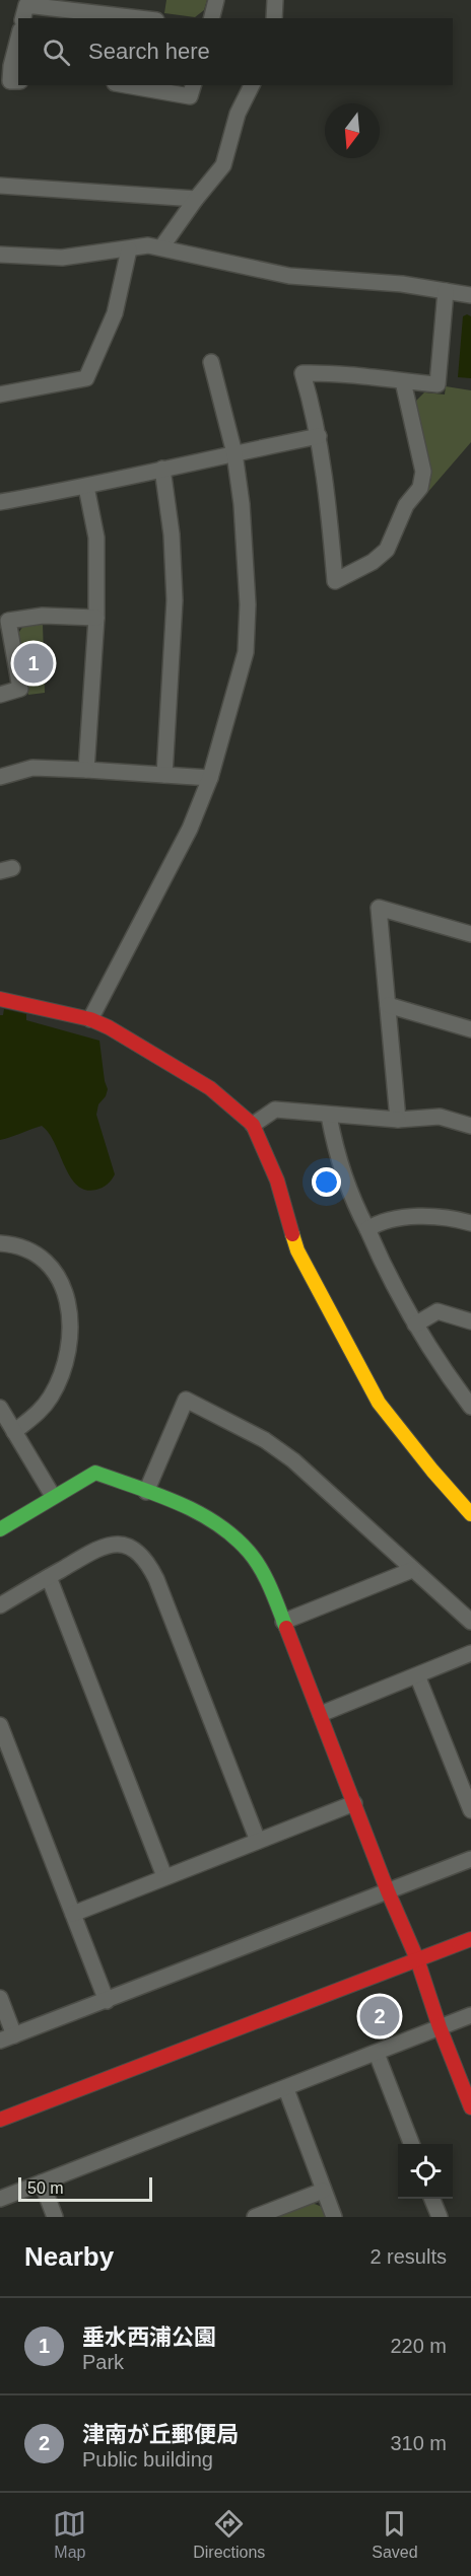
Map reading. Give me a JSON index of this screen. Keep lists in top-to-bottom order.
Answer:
{
  "scale_bar": "50 m",
  "north": "bottom",
  "page": {
    "search": "Search here",
    "pins": ["1", "2"],
    "scale": "50 m",
    "heading": ["Nearby", "2 results"],
    "list": [
      {
        "mark": "1",
        "name": "垂水西浦公園",
        "note": "Park",
        "value": "220 m"
      },
      {
        "mark": "2",
        "name": "津南が丘郵便局",
        "note": "Public building",
        "value": "310 m"
      }
    ],
    "nav": ["Map", "Directions", "Saved"]
  }
}
